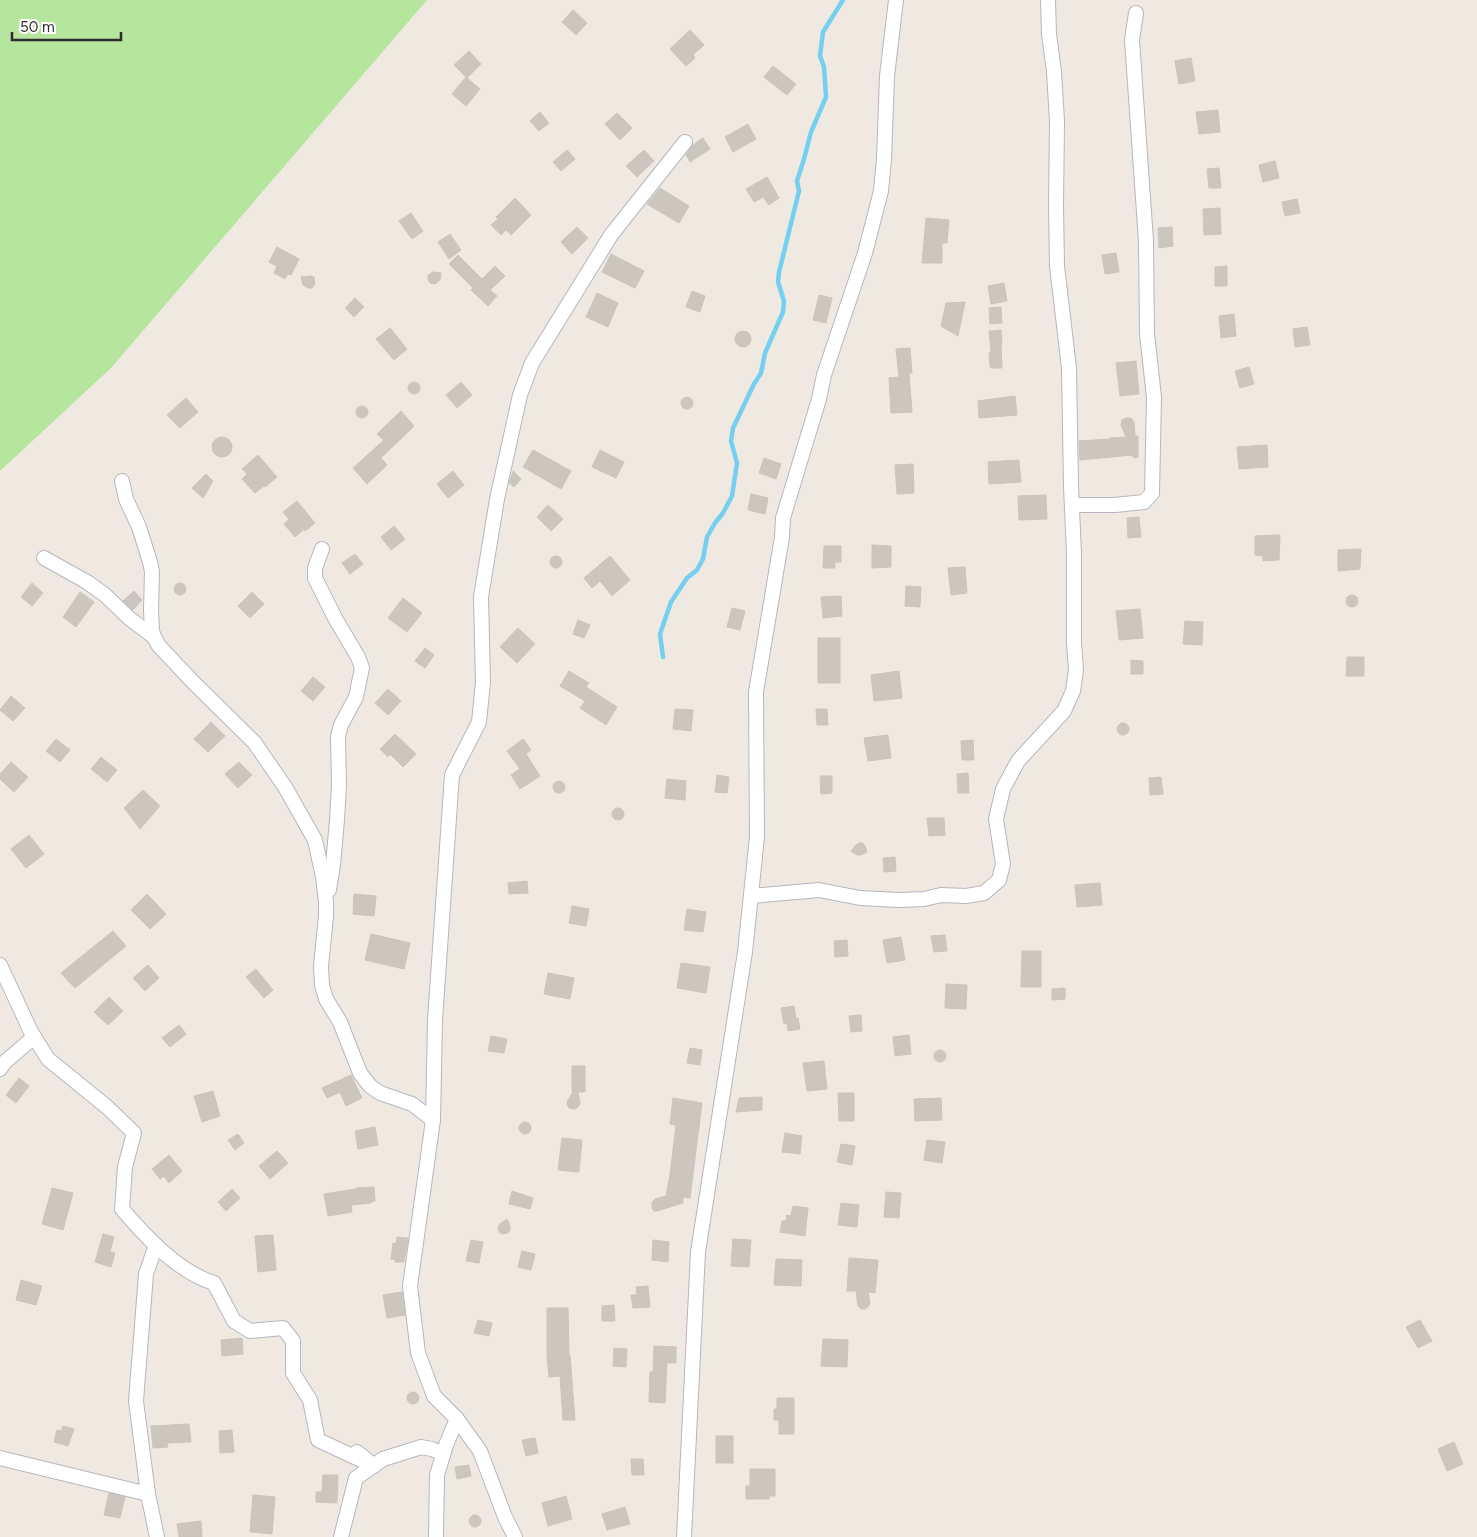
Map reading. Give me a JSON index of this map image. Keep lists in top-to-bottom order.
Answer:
{
  "scale_bar": "50 m"
}
